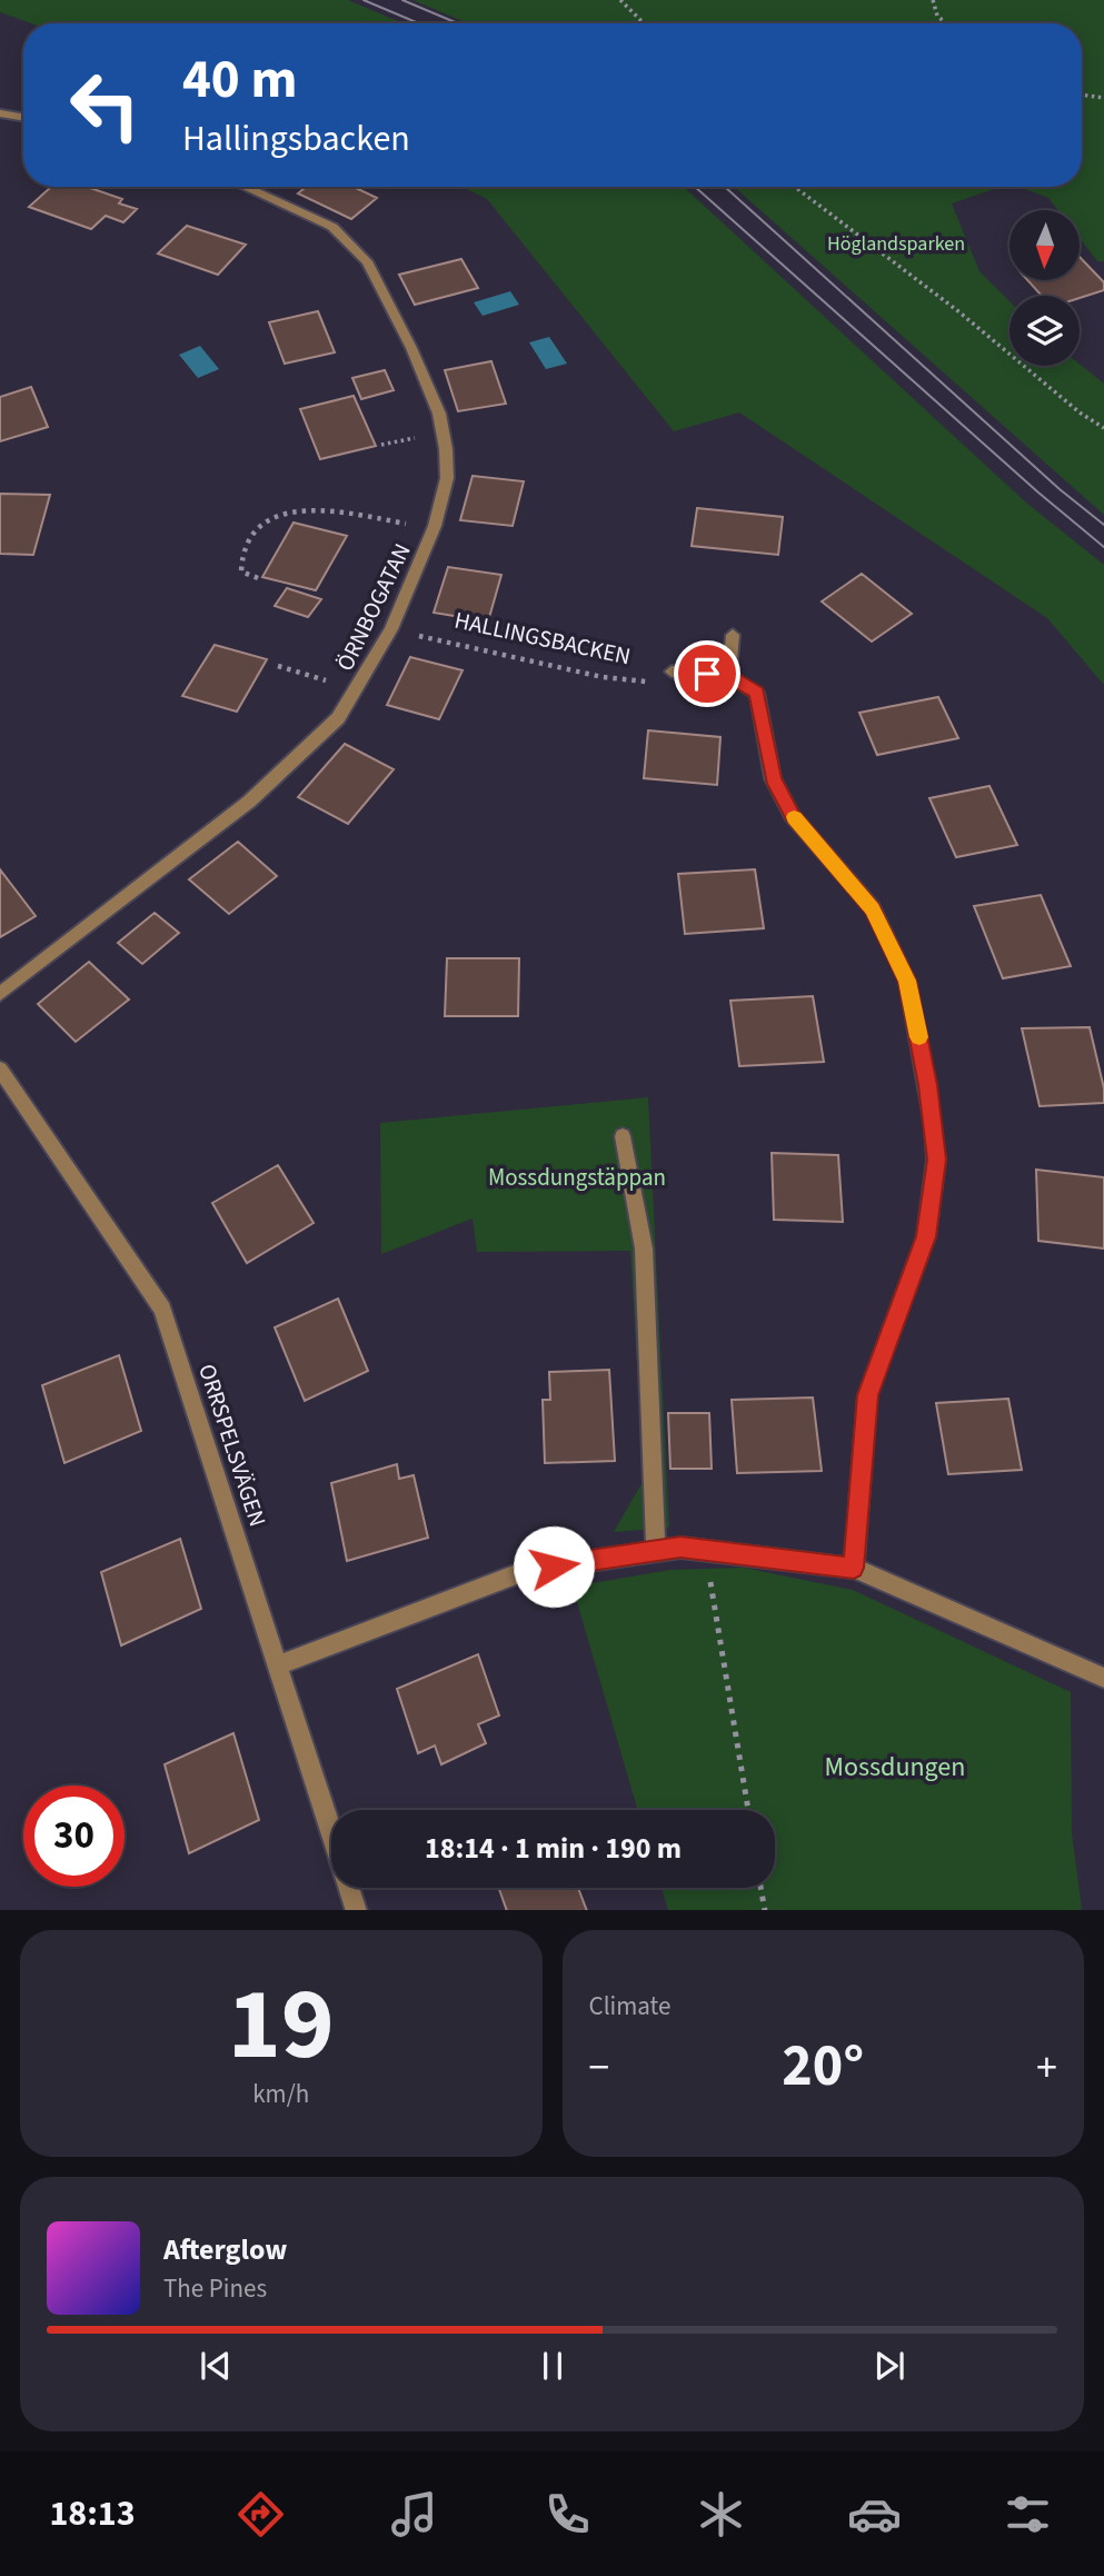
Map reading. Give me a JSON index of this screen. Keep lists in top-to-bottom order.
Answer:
{
  "streets": {
    "street": ["ÖRNBOGATAN", "ORRSPELSVÄGEN"],
    "path": ["HALLINGSBACKEN"]
  },
  "crossings": [
    ["ÖRNBOGATAN", "HALLINGSBACKEN"]
  ],
  "parks": ["Höglandsparken", "Mossdungstäppan", "Mossdungen"],
  "north": "bottom",
  "page": {
    "turn": ["40 m", "Hallingsbacken"],
    "limit": "30",
    "trip": "18:14 · 1 min · 190 m",
    "tile": [
      ["19", "km/h"],
      "Climate"
    ],
    "heat": ["−", "20°", "+"],
    "song": ["Afterglow", "The Pines"],
    "tabs": "18:13"
  }
}
